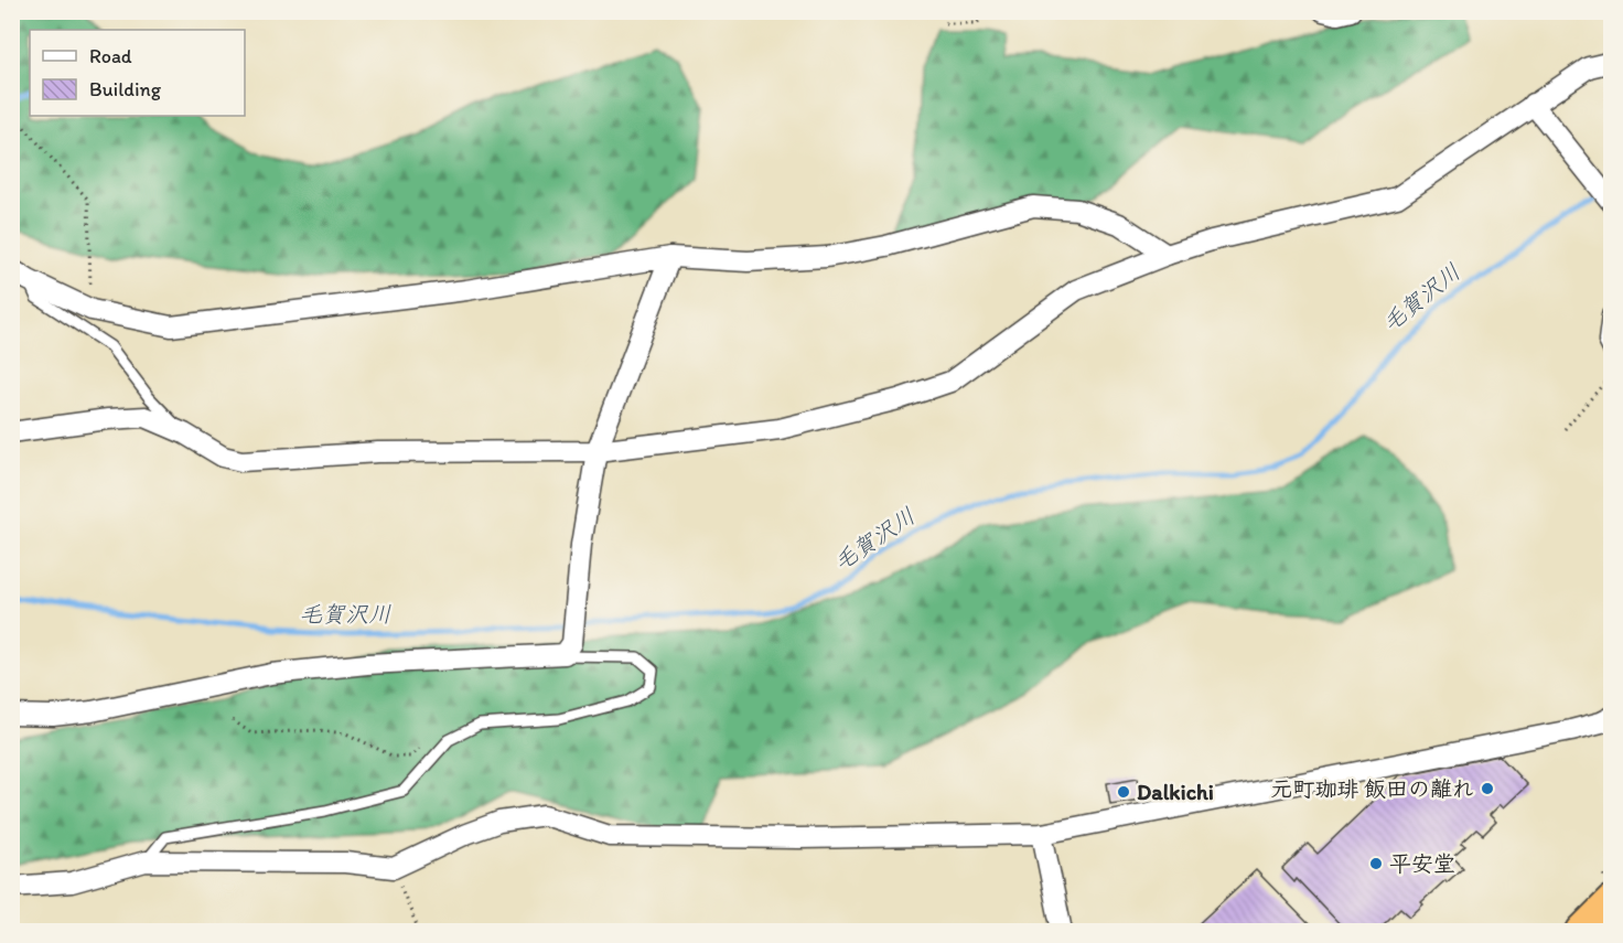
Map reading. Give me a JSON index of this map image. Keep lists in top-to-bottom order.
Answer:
{
  "water": ["毛賀沢川"],
  "places": ["元町珈琲 飯田の離れ", "Dalkichi", "平安堂"],
  "legend": ["Road", "Building"]
}
